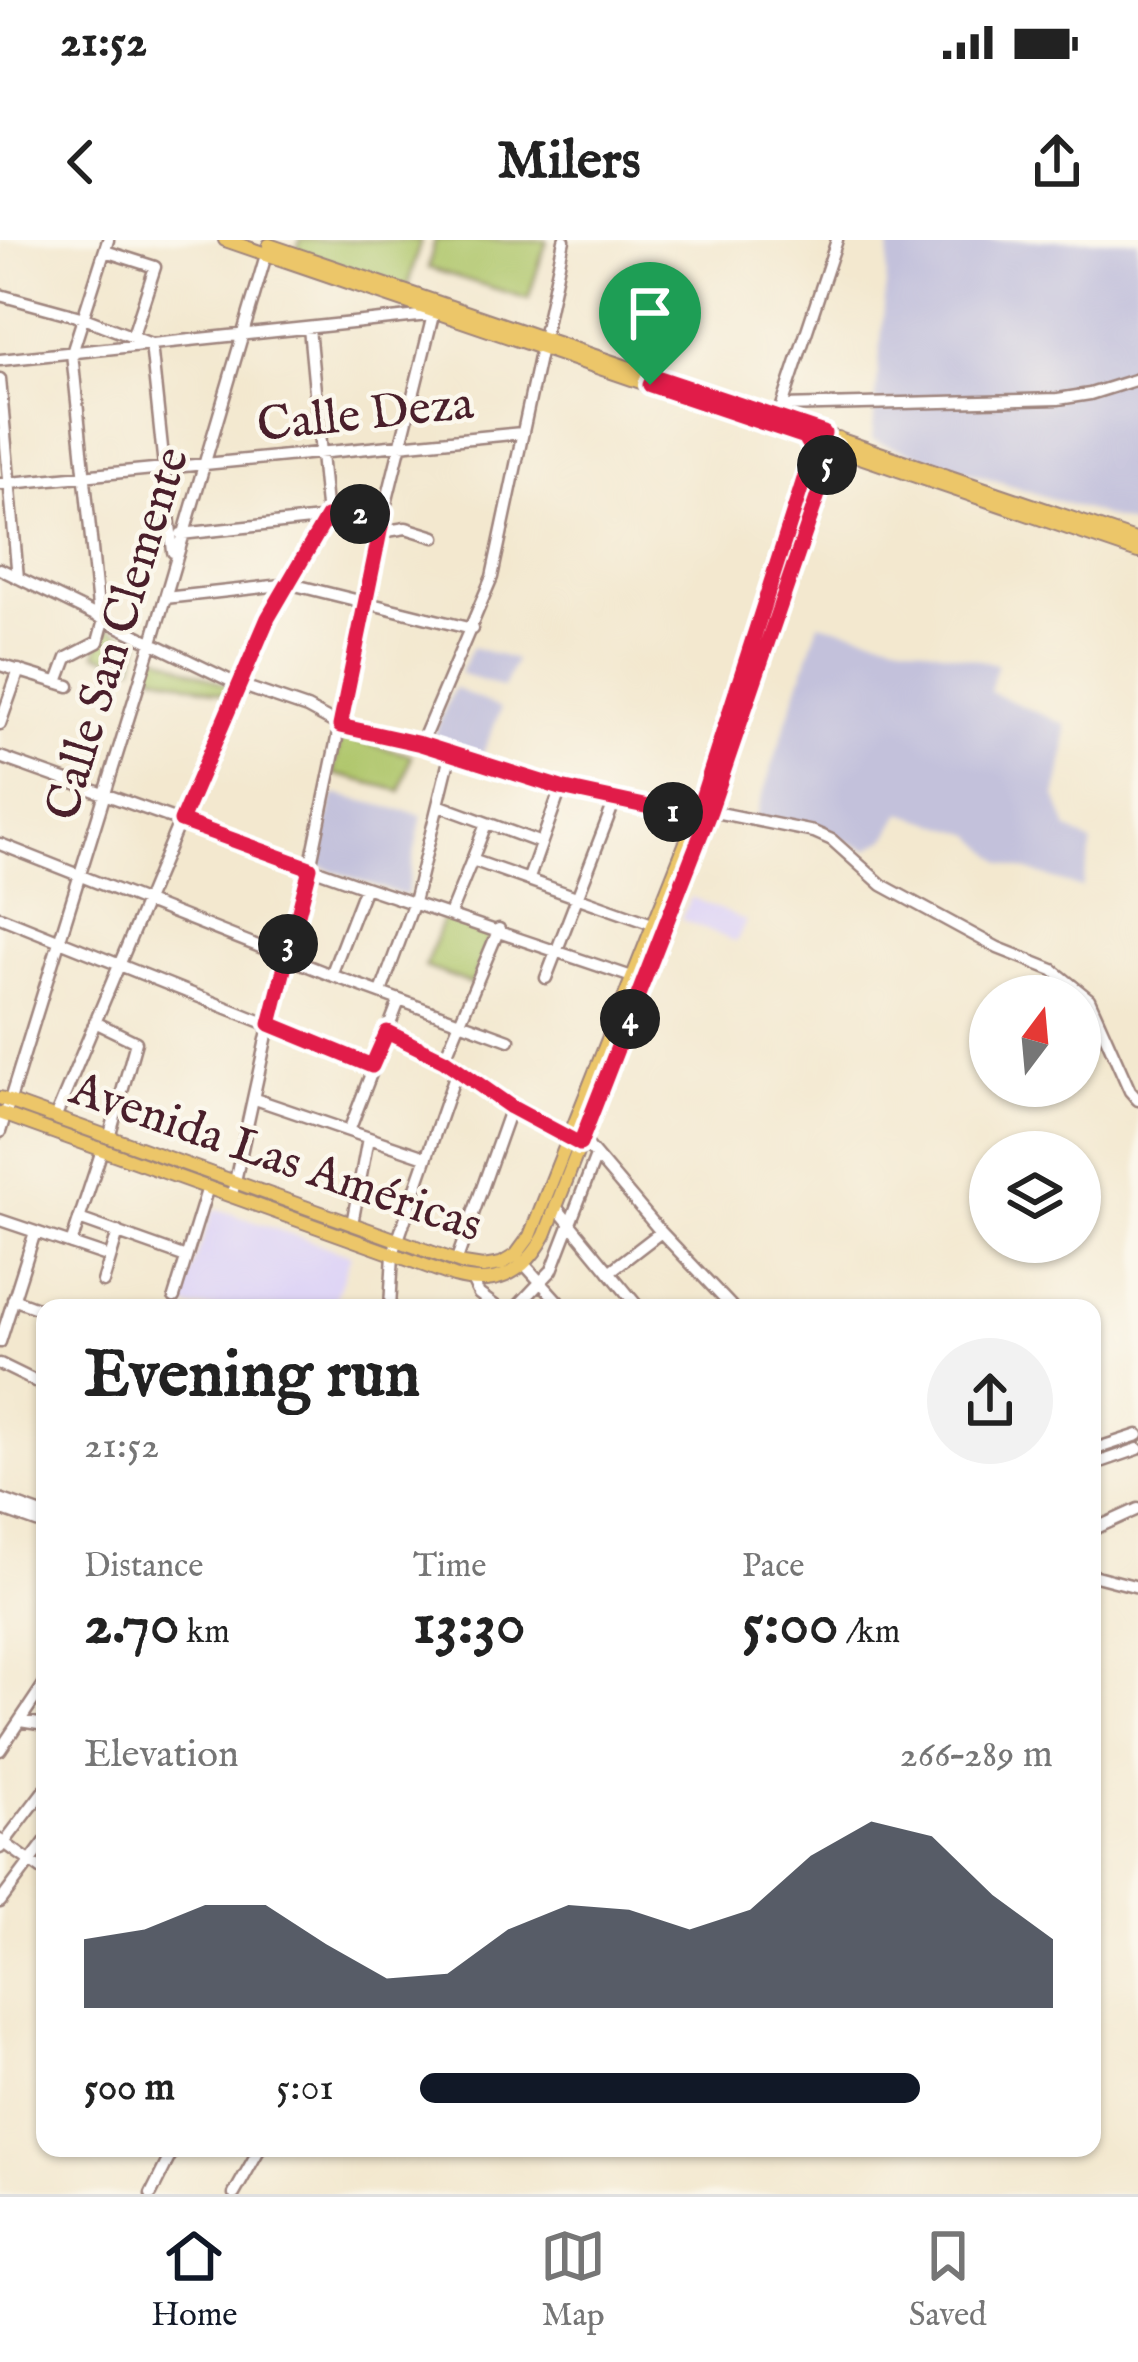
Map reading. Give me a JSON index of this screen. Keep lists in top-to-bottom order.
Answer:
{
  "streets": {
    "main road": ["Avenida Las Américas"],
    "street": ["Calle Deza", "Calle San Clemente"]
  },
  "crossings": [
    ["Calle Deza", "Calle San Clemente"],
    ["Calle San Clemente", "Avenida Las Américas"]
  ],
  "north": "top",
  "page": {
    "status": "21:52",
    "header": "Milers",
    "pins": [
      "5",
      "2",
      "1",
      "3",
      "4"
    ],
    "heading": ["Evening run", "21:52"],
    "stats": [
      ["Distance", "2.70 km"],
      ["Time", "13:30"],
      ["Pace", "5:00 /km"]
    ],
    "chart": ["Elevation", "266–289 m"],
    "list": [
      {
        "name": "500 m",
        "note": "5:01"
      }
    ],
    "tabs": ["Home", "Map", "Saved"]
  }
}
